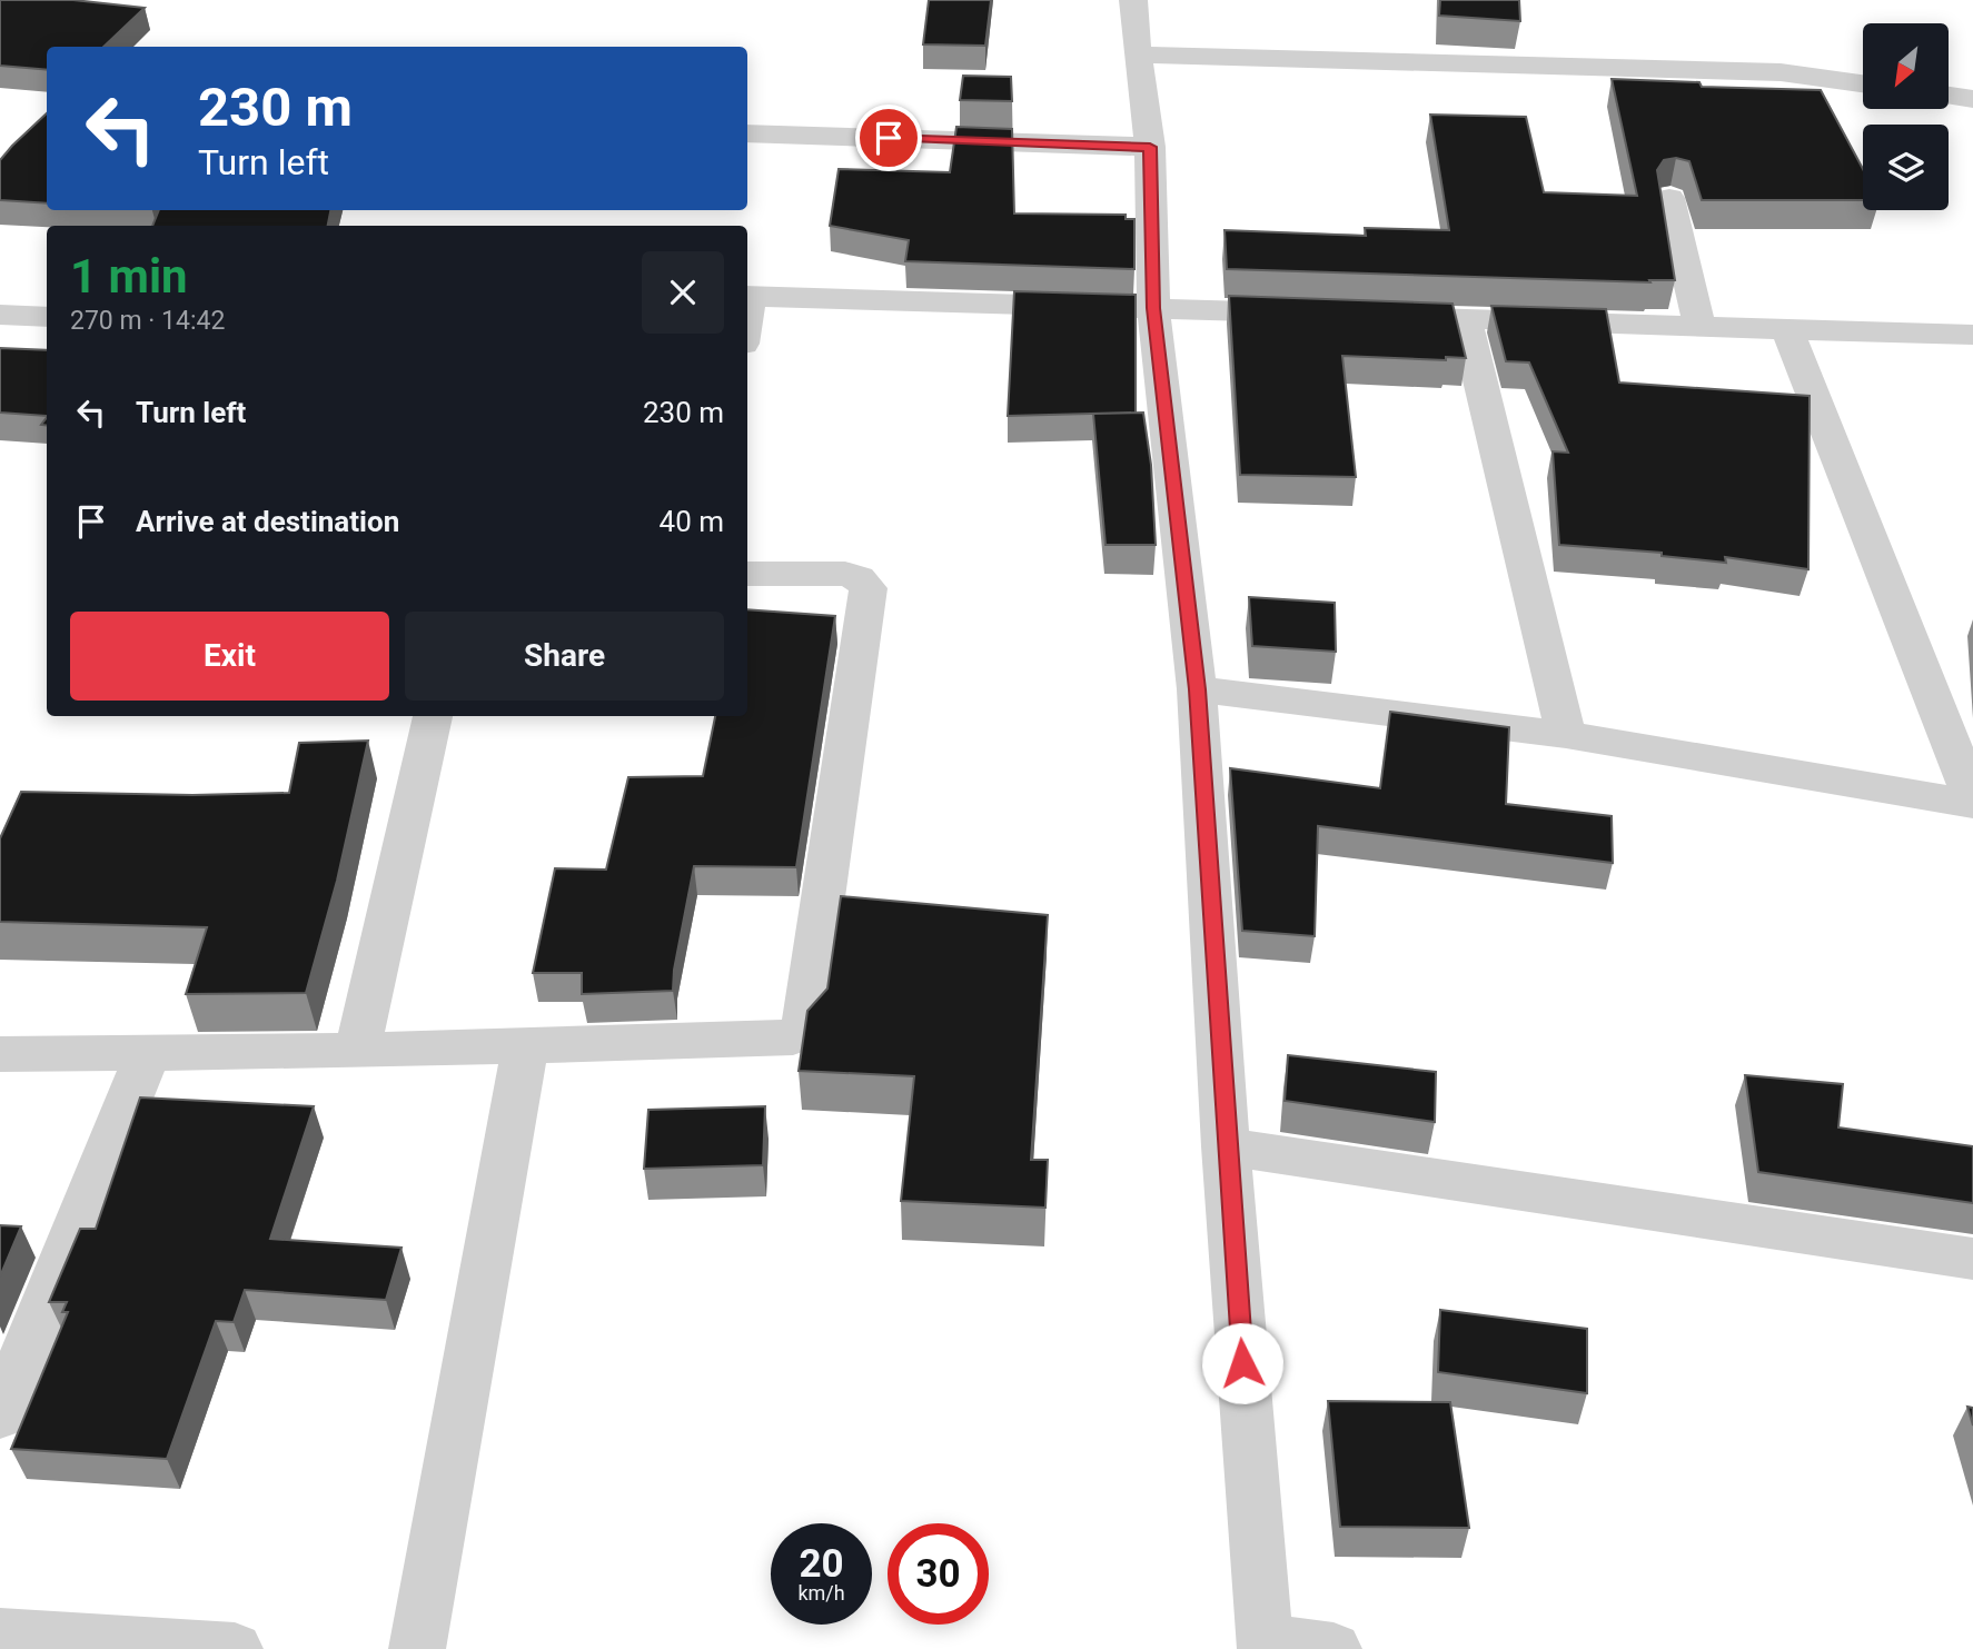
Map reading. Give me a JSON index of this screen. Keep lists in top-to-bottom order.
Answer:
{
  "north": "bottom left",
  "page": {
    "turn": ["230 m", "Turn left"],
    "heading": ["1 min", "270 m · 14:42"],
    "list": [
      {
        "name": "Turn left",
        "value": "230 m"
      },
      {
        "name": "Arrive at destination",
        "value": "40 m"
      }
    ],
    "buttons": ["Exit", "Share"],
    "speed": "20 km/h",
    "limit": "30"
  }
}
